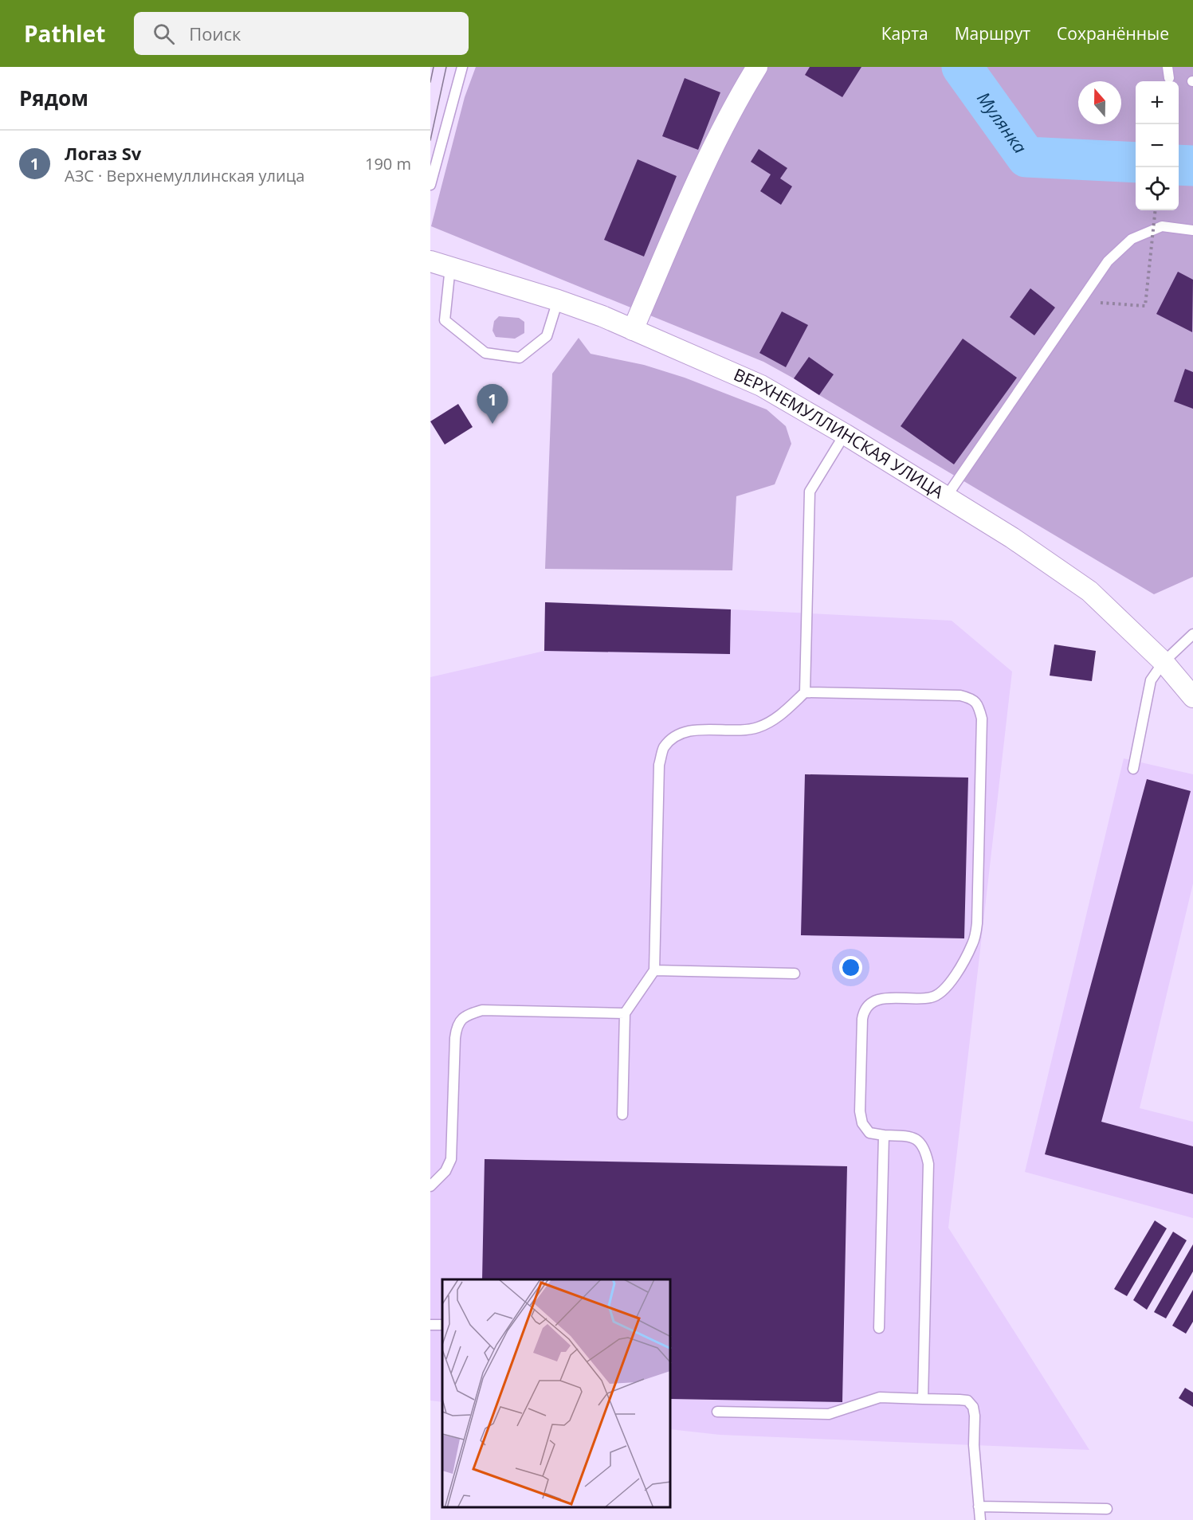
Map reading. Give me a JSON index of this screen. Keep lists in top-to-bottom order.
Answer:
{
  "streets": {
    "street": ["ВЕРХНЕМУЛЛИНСКАЯ УЛИЦА"]
  },
  "water": ["Мулянка"],
  "north": "top",
  "page": {
    "header": "Pathlet",
    "search": "Поиск",
    "nav": ["Карта", "Маршрут", "Сохранённые"],
    "heading": "Рядом",
    "map_buttons": ["+", "−"],
    "list": [
      {
        "mark": "1",
        "name": "Логаз Sv",
        "note": "АЗС · Верхнемуллинская улица",
        "value": "190 m"
      }
    ],
    "pins": "1"
  }
}
